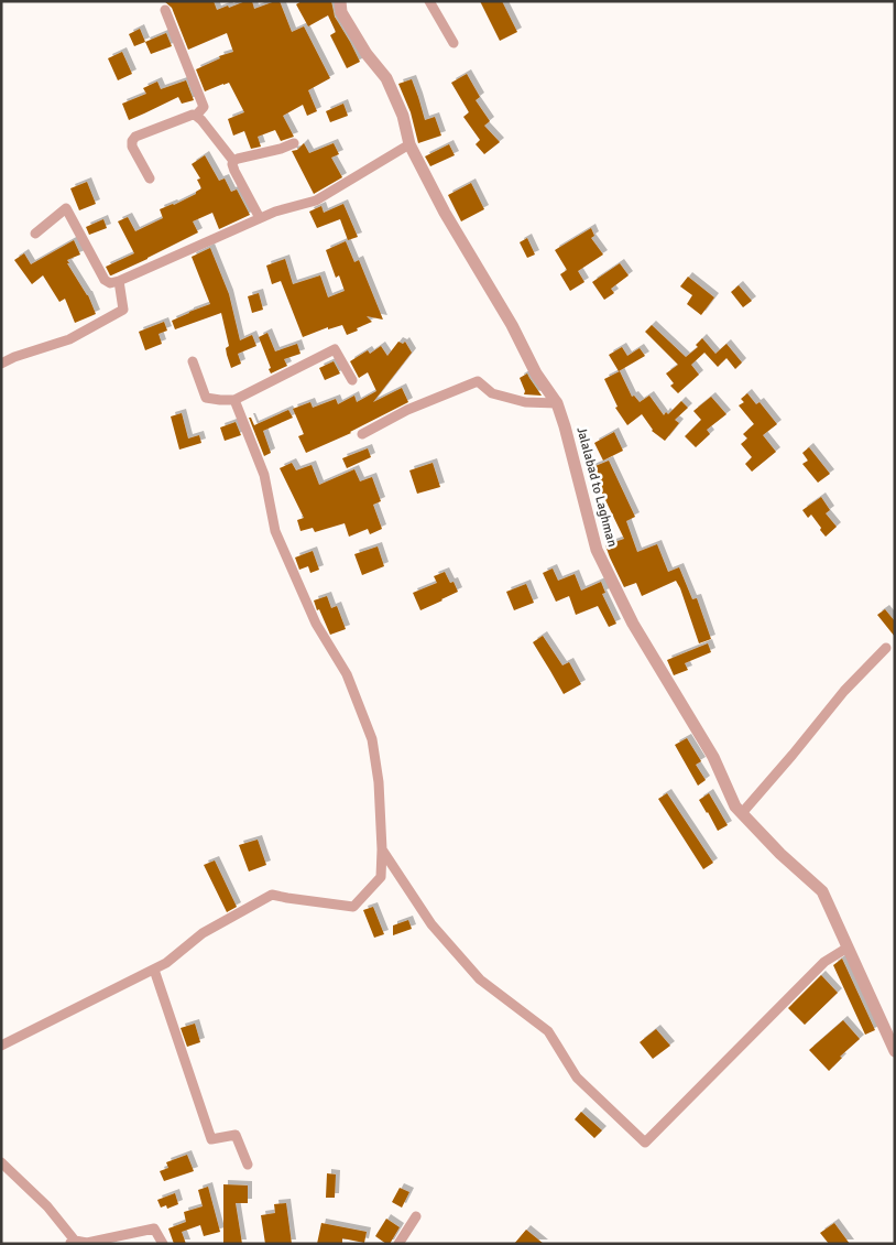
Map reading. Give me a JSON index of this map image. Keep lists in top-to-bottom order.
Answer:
{
  "streets": {
    "street": ["Jalalabad to Laghman"]
  }
}
